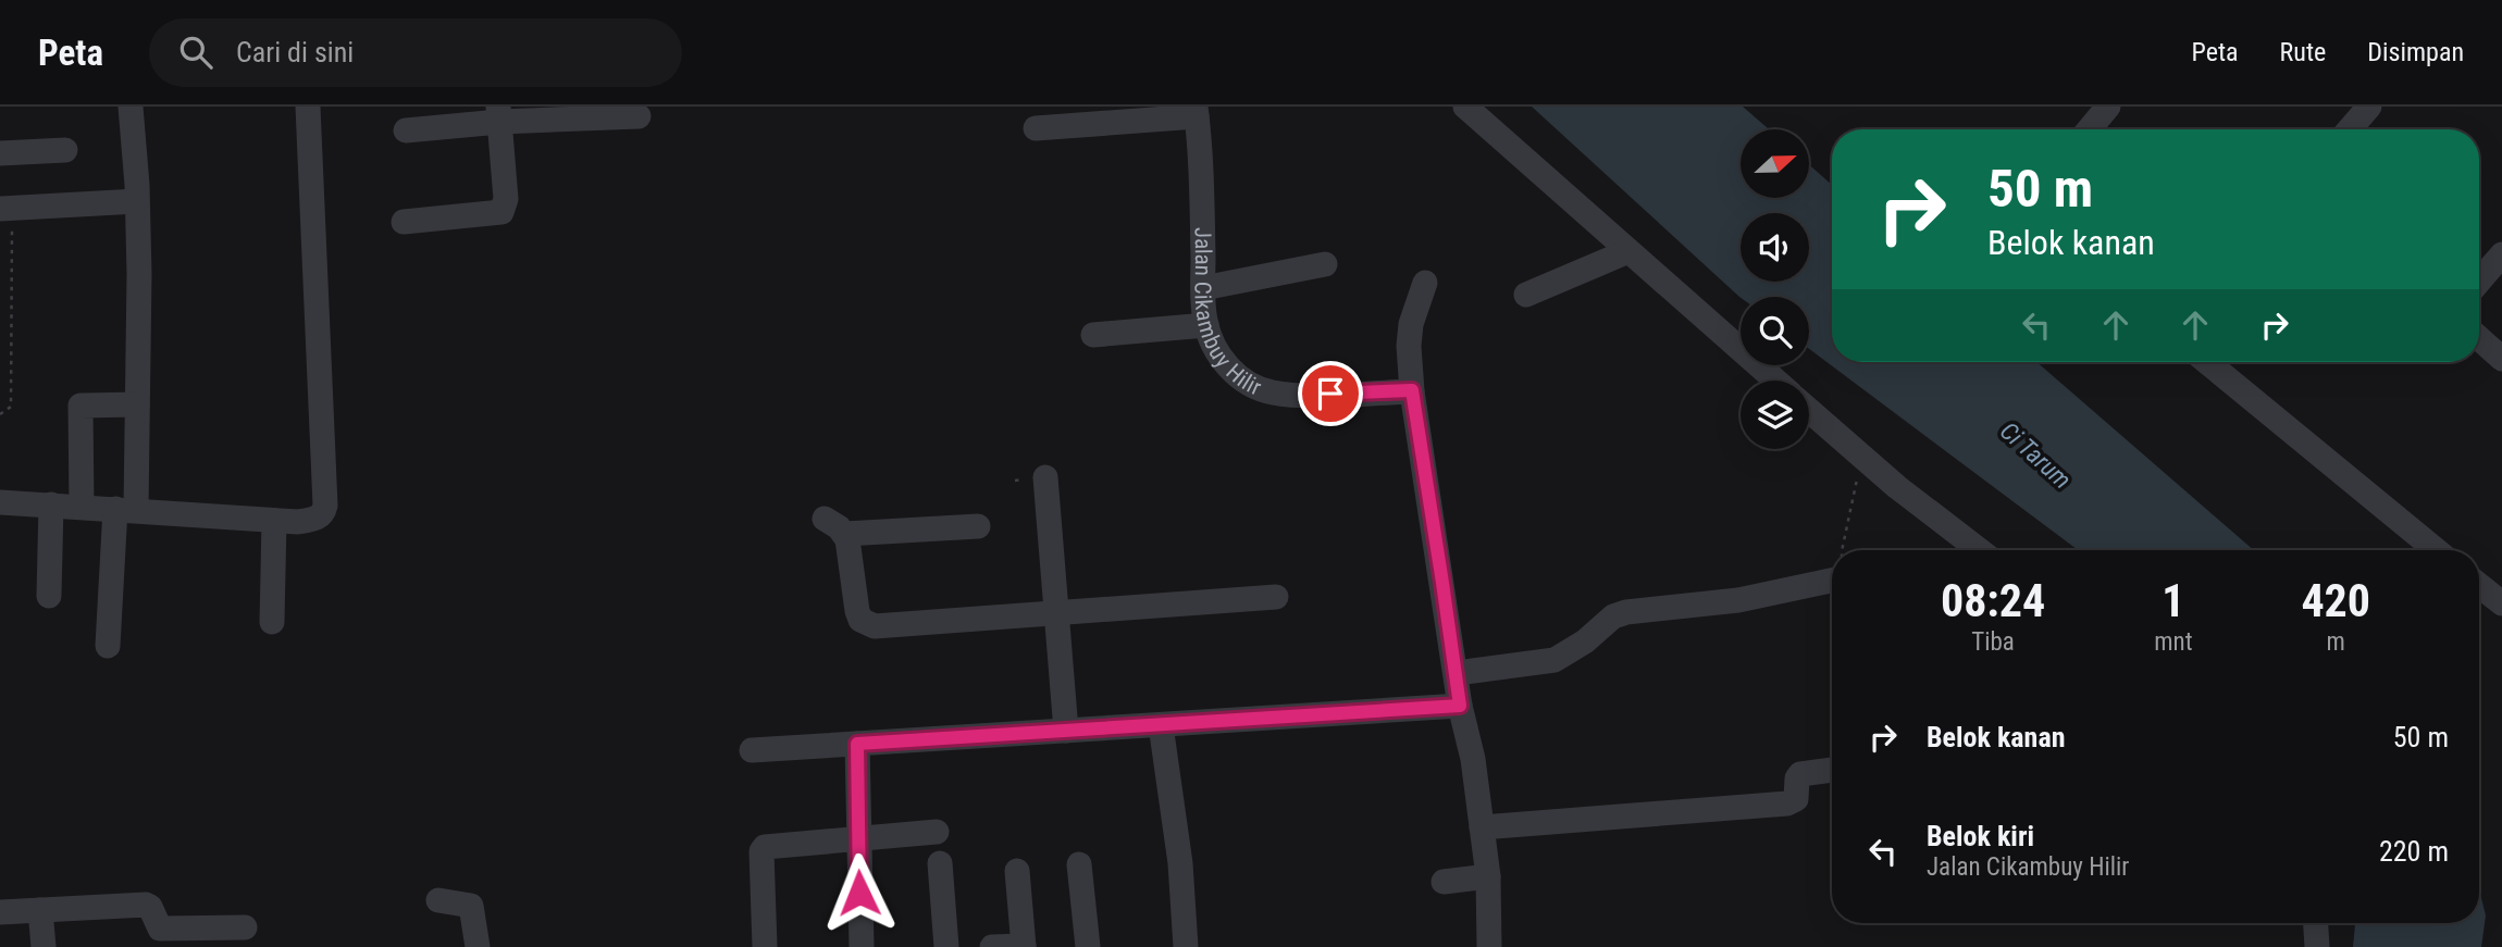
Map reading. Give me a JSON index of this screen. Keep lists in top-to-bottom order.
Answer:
{
  "streets": {
    "street": ["Jalan Cikambuy Hilir"]
  },
  "water": ["Ci Tarum"],
  "north": "right",
  "page": {
    "header": "Peta",
    "search": "Cari di sini",
    "nav": ["Peta", "Rute", "Disimpan"],
    "turn": ["50 m", "Belok kanan"],
    "eta": [
      "08:24",
      "Tiba",
      "1",
      "mnt",
      "420",
      "m"
    ],
    "list": [
      {
        "name": "Belok kanan",
        "value": "50 m"
      },
      {
        "name": "Belok kiri",
        "note": "Jalan Cikambuy Hilir",
        "value": "220 m"
      }
    ]
  }
}
